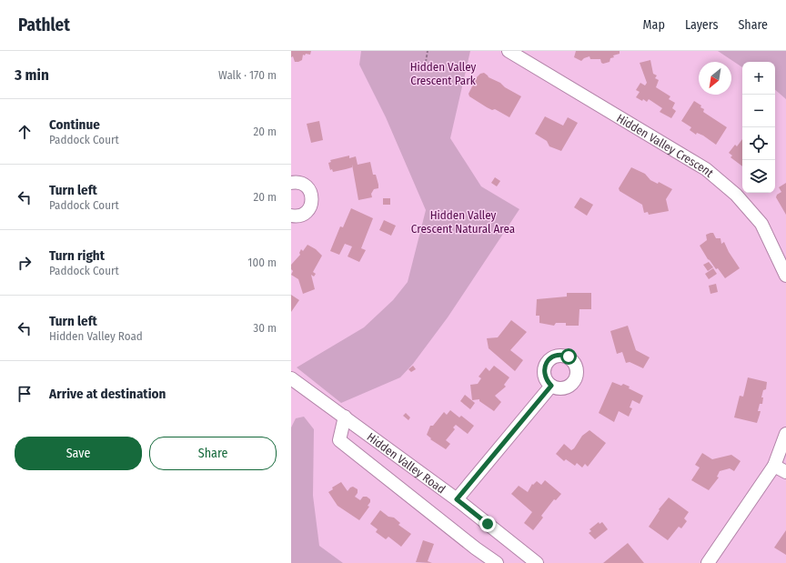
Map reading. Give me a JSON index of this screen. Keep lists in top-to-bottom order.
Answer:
{
  "streets": {
    "street": ["Hidden Valley Crescent", "Hidden Valley Road"]
  },
  "parks": ["Hidden Valley Crescent Park", "Hidden Valley Crescent Natural Area"],
  "north": "bottom left",
  "page": {
    "header": "Pathlet",
    "nav": ["Map", "Layers", "Share"],
    "heading": ["3 min", "Walk · 170 m"],
    "map_buttons": ["+", "−"],
    "list": [
      ["Continue", "Paddock Court", "20 m"],
      ["Turn left", "Paddock Court", "20 m"],
      ["Turn right", "Paddock Court", "100 m"],
      ["Turn left", "Hidden Valley Road", "30 m"],
      "Arrive at destination"
    ],
    "buttons": ["Save", "Share"]
  }
}
